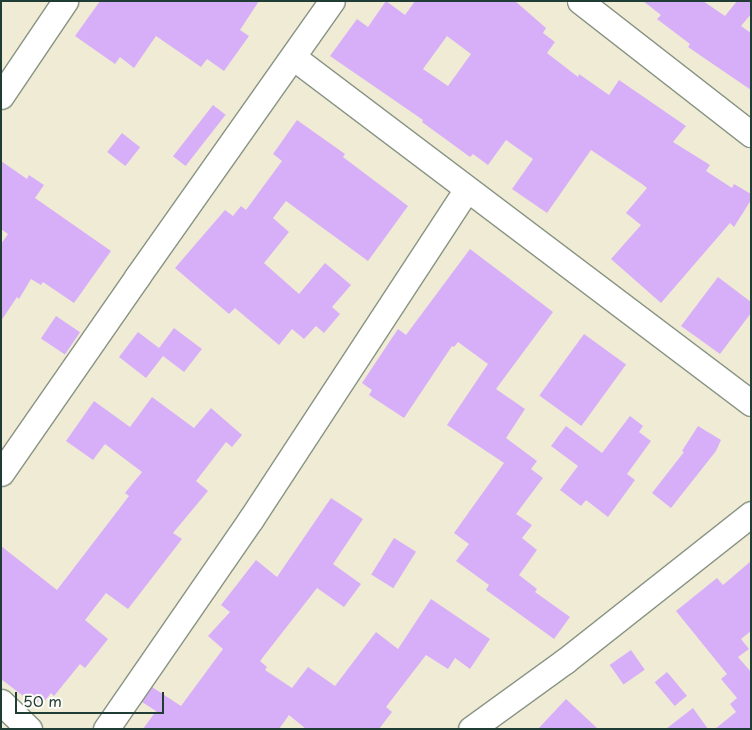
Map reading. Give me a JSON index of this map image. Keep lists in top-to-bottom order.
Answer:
{
  "scale_bar": "50 m"
}
